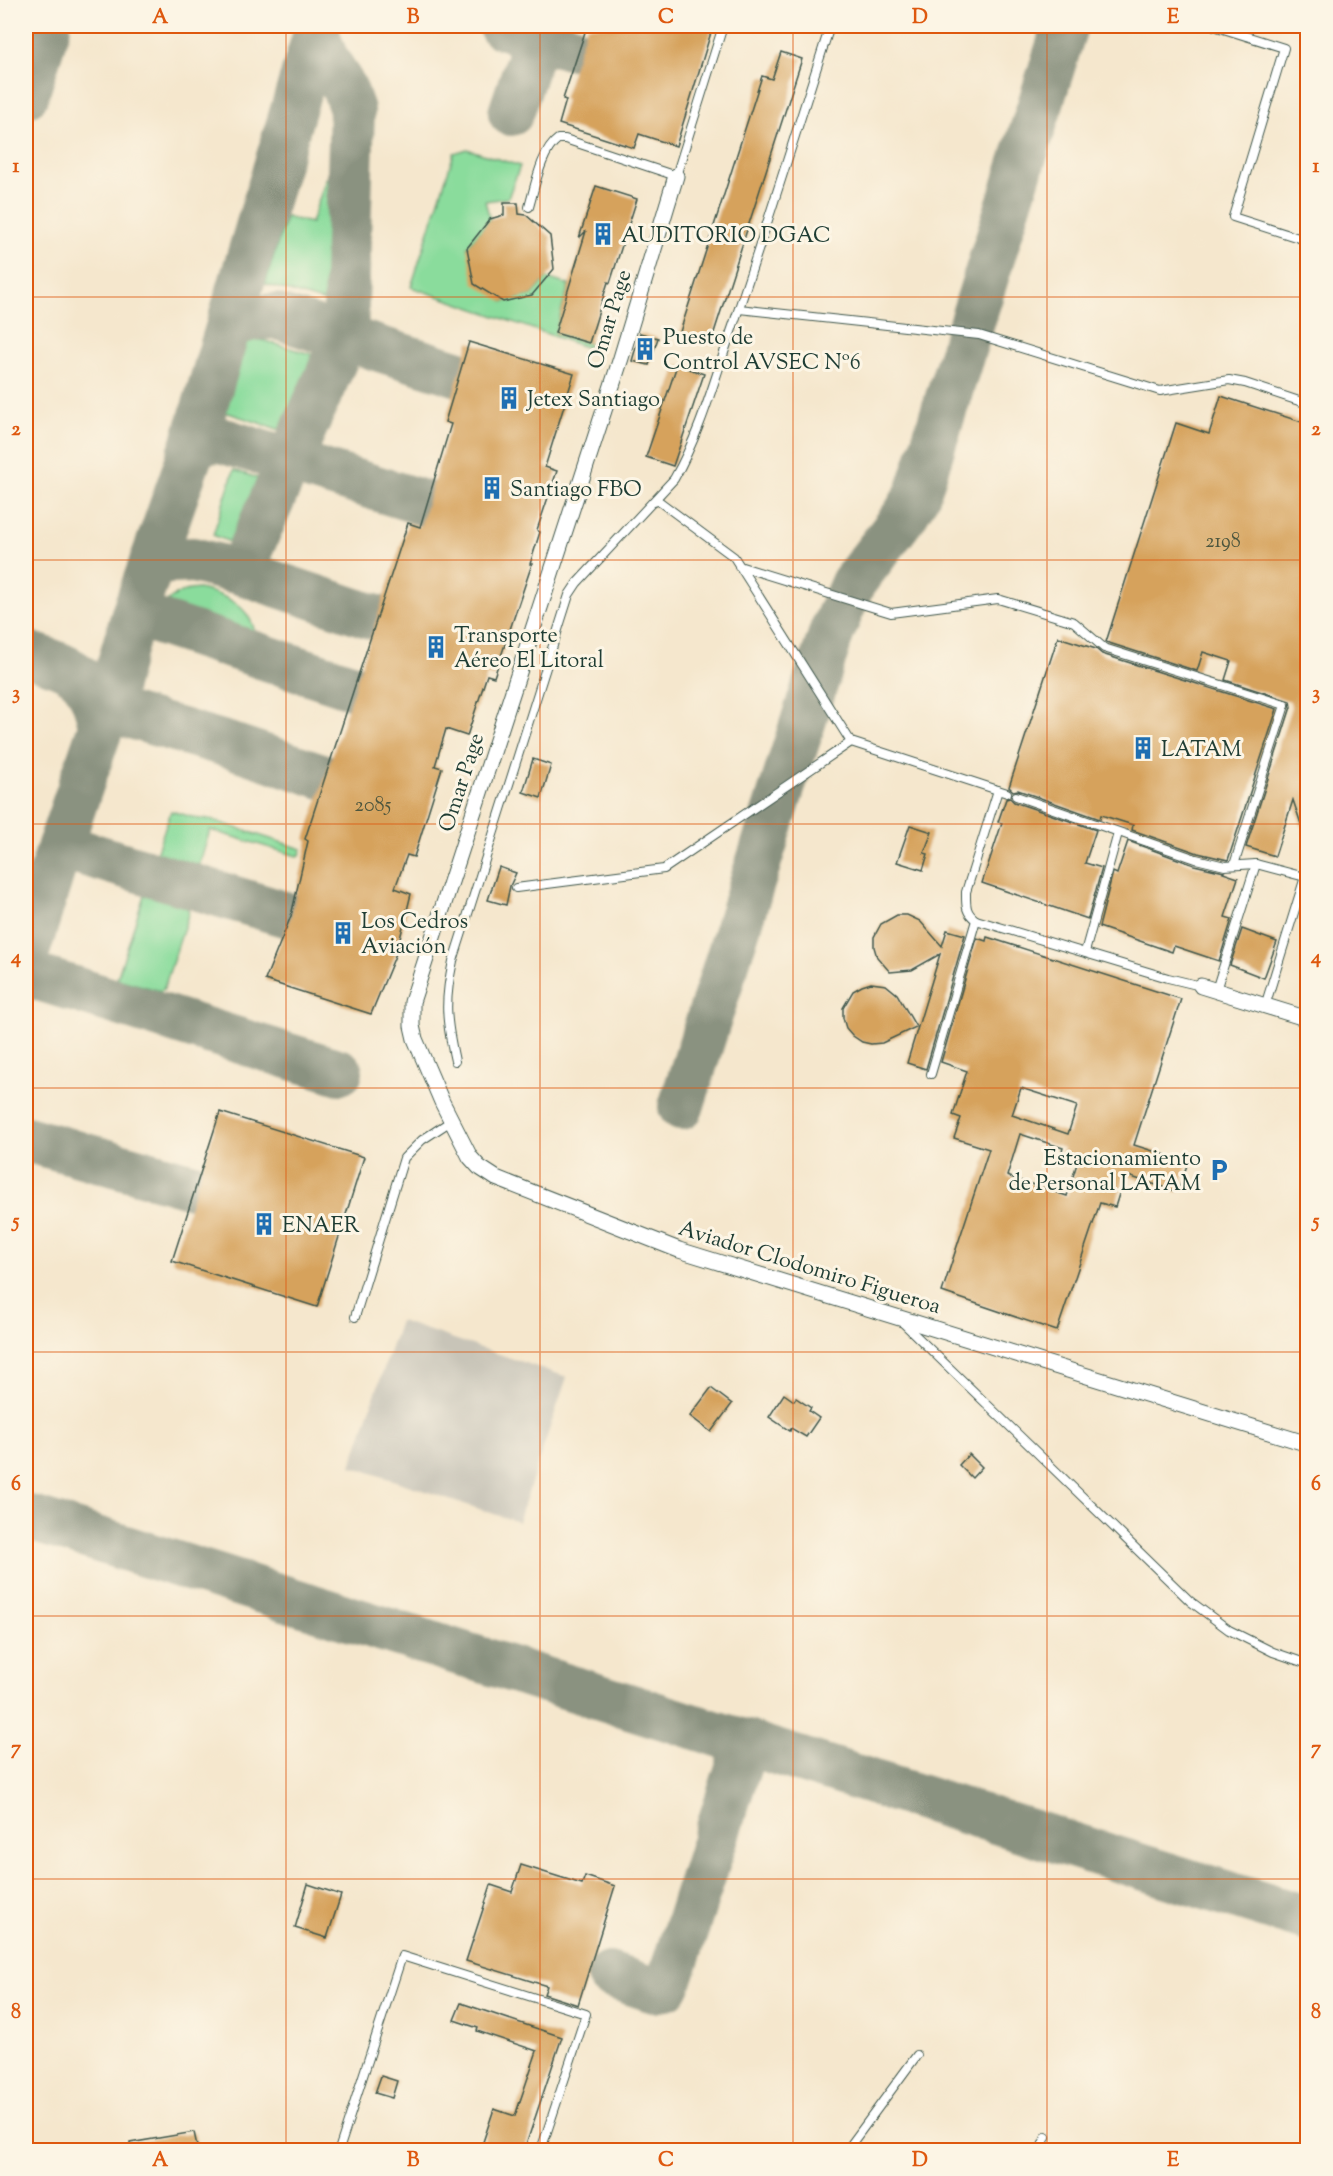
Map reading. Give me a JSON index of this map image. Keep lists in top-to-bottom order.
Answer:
{
  "streets": {
    "street": ["Omar Page", "Aviador Clodomiro Figueroa"]
  },
  "crossings": [
    ["Omar Page", "Aviador Clodomiro Figueroa"]
  ],
  "places": {
    "building": [
      "AUDITORIO DGAC",
      "Puesto de Control AVSEC Nº6",
      "Jetex Santiago",
      "Santiago FBO",
      "Transporte Aéreo El Litoral",
      "LATAM",
      "Los Cedros Aviación",
      "ENAER"
    ],
    "parking": ["Estacionamiento de Personal LATAM"]
  },
  "house_numbers": ["2198", "2085"],
  "grid": {
    "columns": [
      "A",
      "B",
      "C",
      "D",
      "E"
    ],
    "rows": [
      "1",
      "2",
      "3",
      "4",
      "5",
      "6",
      "7",
      "8"
    ]
  }
}
